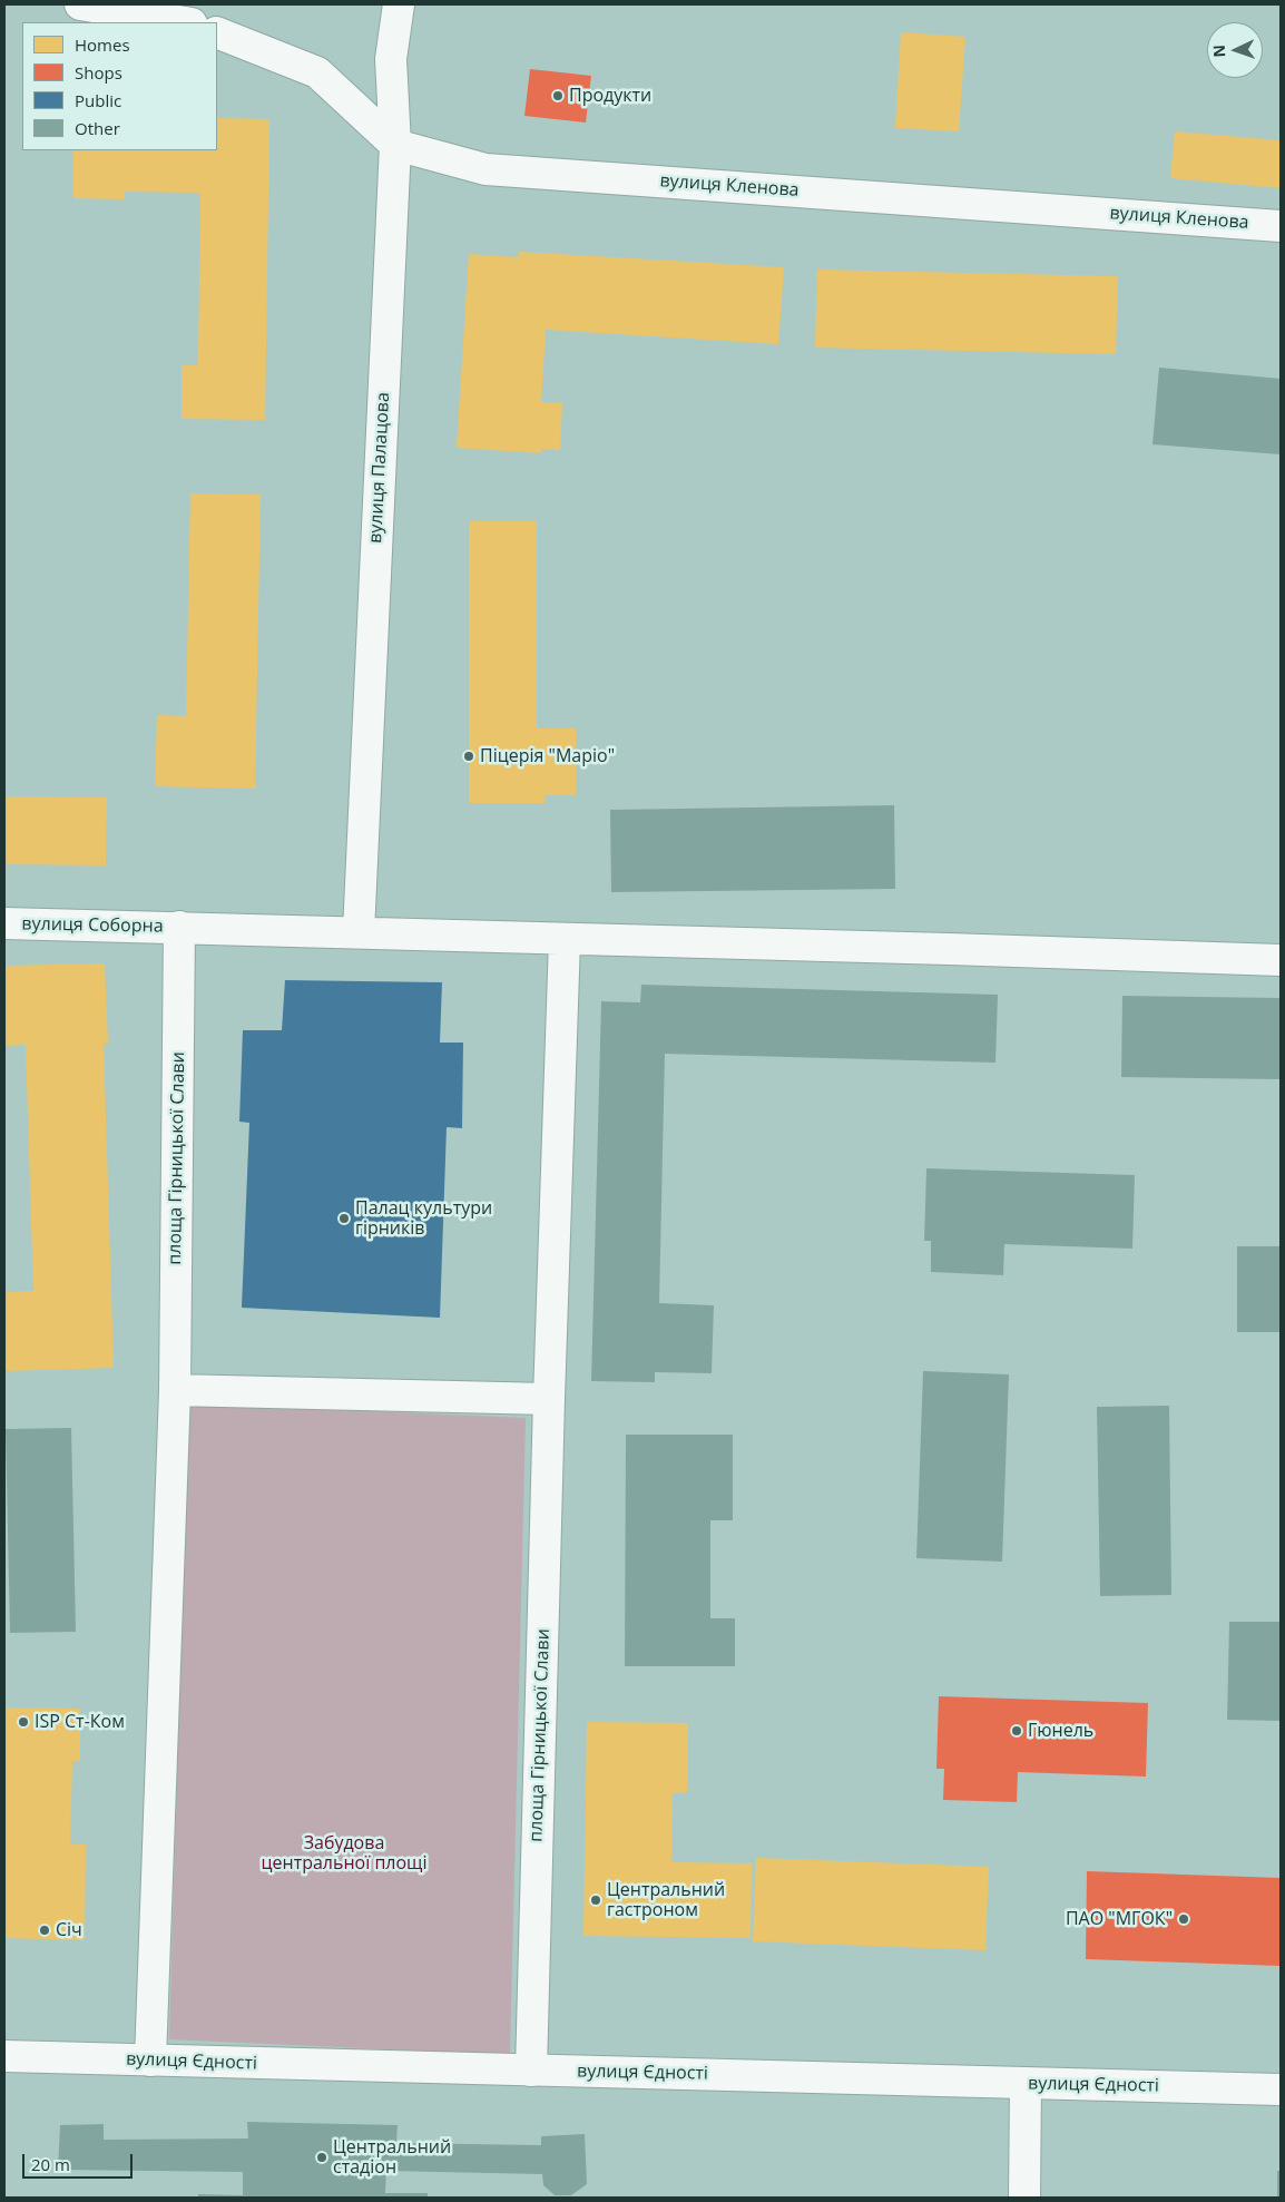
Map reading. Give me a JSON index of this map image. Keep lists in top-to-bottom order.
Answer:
{
  "streets": {
    "street": [
      "вулиця Кленова",
      "вулиця Палацова",
      "вулиця Соборна",
      "площа Гірницької Слави",
      "вулиця Єдності"
    ]
  },
  "crossings": [
    ["вулиця Кленова", "вулиця Палацова"],
    ["вулиця Палацова", "вулиця Соборна"],
    ["вулиця Соборна", "площа Гірницької Слави"],
    ["площа Гірницької Слави", "вулиця Єдності"]
  ],
  "parks": ["Забудова центральної площі"],
  "places": [
    "Продукти",
    "Піцерія \"Маріо\"",
    "Палац культури гірників",
    "ISP Ст-Ком",
    "Гюнель",
    "Центральний гастроном",
    "ПАО \"МГОК\"",
    "Січ",
    "Центральний стадіон"
  ],
  "legend": [
    "Homes",
    "Shops",
    "Public",
    "Other"
  ],
  "scale_bar": "20 m",
  "north": "left"
}
